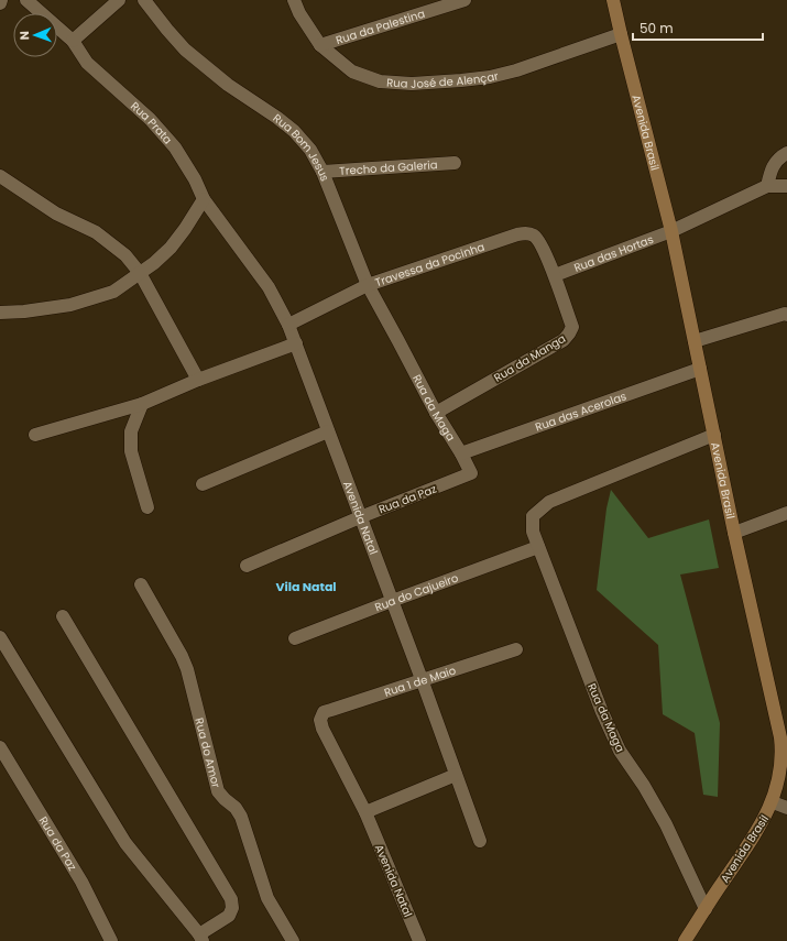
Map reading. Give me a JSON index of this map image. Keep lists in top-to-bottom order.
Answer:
{
  "streets": {
    "street": [
      "Rua da Palestina",
      "Rua José de Alençar",
      "Rua Prata",
      "Avenida Brasil",
      "Rua Bom Jesus",
      "Trecho da Galeria",
      "Rua das Hortas",
      "Travessa da Pocinha",
      "Rua da Manga",
      "Rua da Maga",
      "Rua das Acerolas",
      "Rua da Paz",
      "Avenida Natal",
      "Rua do Cajueiro",
      "Rua 1 de Maio",
      "Rua do Amor"
    ]
  },
  "crossings": [
    ["Rua da Palestina", "Rua José de Alençar"],
    ["Rua José de Alençar", "Avenida Brasil"],
    ["Rua Prata", "Avenida Natal"],
    ["Avenida Brasil", "Rua das Hortas"],
    ["Avenida Brasil", "Rua da Maga"],
    ["Avenida Brasil", "Rua das Acerolas"],
    ["Rua Bom Jesus", "Trecho da Galeria"],
    ["Rua Bom Jesus", "Travessa da Pocinha"],
    ["Rua Bom Jesus", "Rua da Maga"],
    ["Rua das Hortas", "Travessa da Pocinha"],
    ["Rua das Hortas", "Rua da Manga"],
    ["Travessa da Pocinha", "Rua da Manga"],
    ["Travessa da Pocinha", "Avenida Natal"],
    ["Rua da Manga", "Rua da Maga"],
    ["Rua da Maga", "Rua das Acerolas"],
    ["Rua da Maga", "Rua da Paz"],
    ["Rua da Maga", "Rua do Cajueiro"],
    ["Rua da Paz", "Avenida Natal"],
    ["Avenida Natal", "Rua do Cajueiro"],
    ["Avenida Natal", "Rua 1 de Maio"]
  ],
  "districts": ["Vila Natal"],
  "scale_bar": "50 m",
  "north": "left"
}
